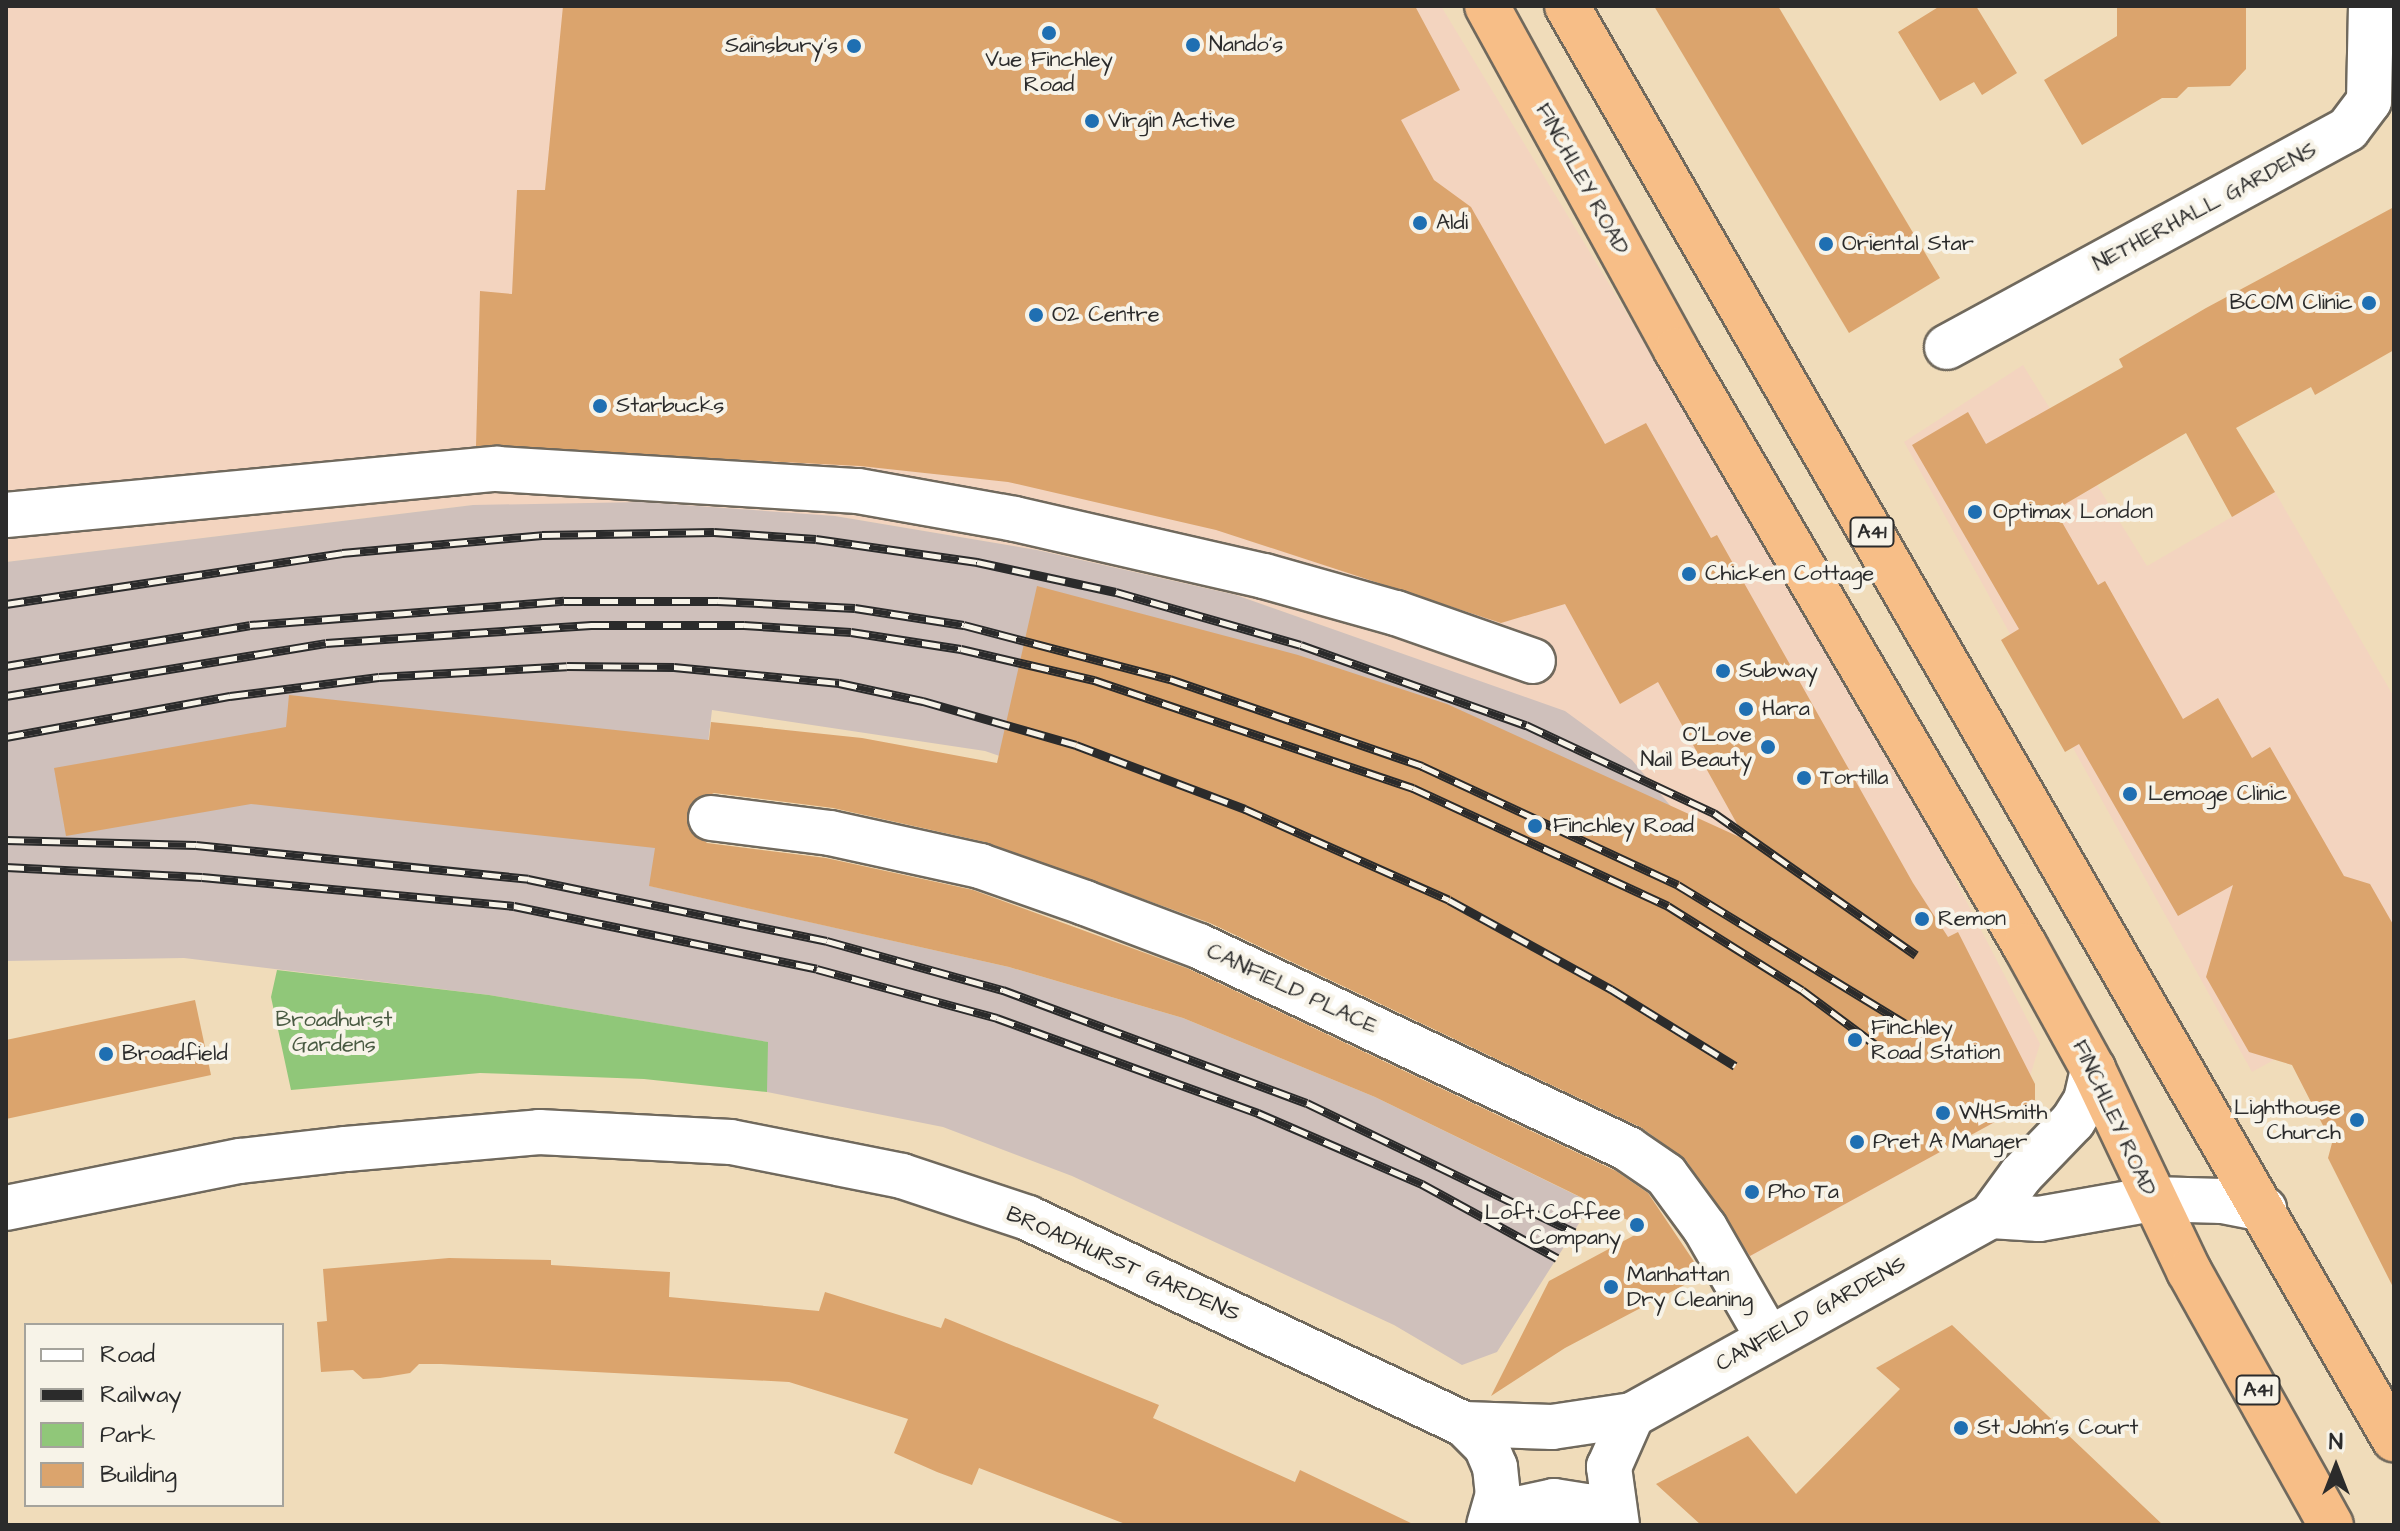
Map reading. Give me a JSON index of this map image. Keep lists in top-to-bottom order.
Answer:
{
  "streets": {
    "highway": ["FINCHLEY ROAD", "A41"],
    "street": [
      "NETHERHALL GARDENS",
      "CANFIELD PLACE",
      "BROADHURST GARDENS",
      "CANFIELD GARDENS"
    ]
  },
  "crossings": [
    ["FINCHLEY ROAD", "CANFIELD GARDENS"],
    ["CANFIELD PLACE", "CANFIELD GARDENS"],
    ["BROADHURST GARDENS", "CANFIELD GARDENS"]
  ],
  "parks": ["Broadhurst Gardens"],
  "places": [
    "Vue Finchley Road",
    "Nando's",
    "Sainsbury's",
    "Virgin Active",
    "Aldi",
    "Oriental Star",
    "BCOM Clinic",
    "O2 Centre",
    "Starbucks",
    "Optimax London",
    "Chicken Cottage",
    "Subway",
    "Hara",
    "O'Love Nail Beauty",
    "Tortilla",
    "Lemoge Clinic",
    "Finchley Road",
    "Remon",
    "Finchley Road Station",
    "Broadfield",
    "WHSmith",
    "Lighthouse Church",
    "Pret A Manger",
    "Pho Ta",
    "Loft Coffee Company",
    "Manhattan Dry Cleaning",
    "St John's Court"
  ],
  "legend": [
    "Road",
    "Railway",
    "Park",
    "Building"
  ],
  "north": "top"
}
